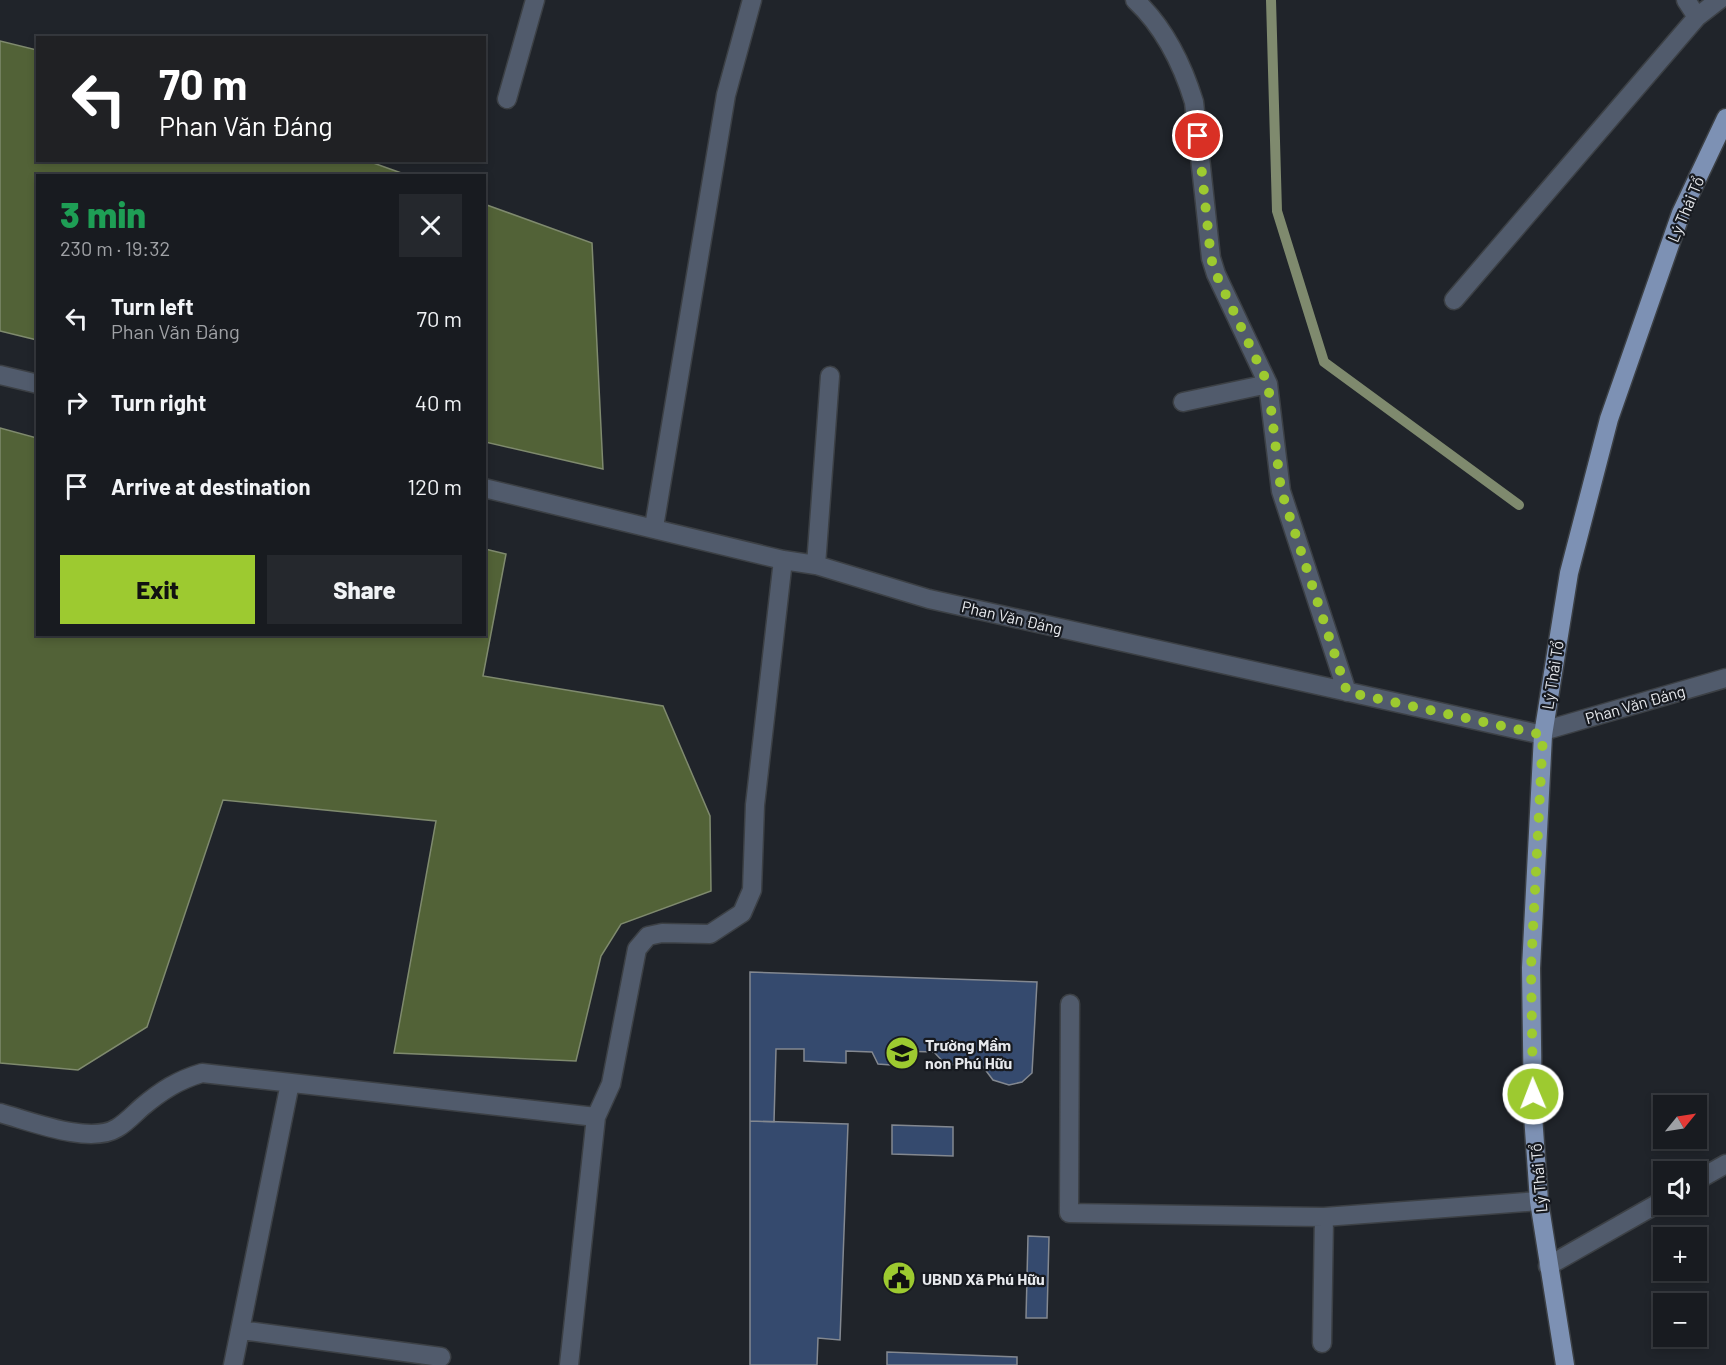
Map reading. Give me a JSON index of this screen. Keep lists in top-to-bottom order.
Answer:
{
  "streets": {
    "main road": ["Lý Thái Tổ"],
    "street": ["Phan Văn Đáng"]
  },
  "crossings": [
    ["Lý Thái Tổ", "Phan Văn Đáng"]
  ],
  "places": {
    "school or university": ["Trường Mầm non Phú Hữu"],
    "public building": ["UBND Xã Phú Hữu"]
  },
  "north": "top right",
  "page": {
    "turn": ["70 m", "Phan Văn Đáng"],
    "heading": ["3 min", "230 m · 19:32"],
    "list": [
      {
        "name": "Turn left",
        "note": "Phan Văn Đáng",
        "value": "70 m"
      },
      {
        "name": "Turn right",
        "value": "40 m"
      },
      {
        "name": "Arrive at destination",
        "value": "120 m"
      }
    ],
    "buttons": ["Exit", "Share"],
    "map_buttons": ["+", "−"]
  }
}
